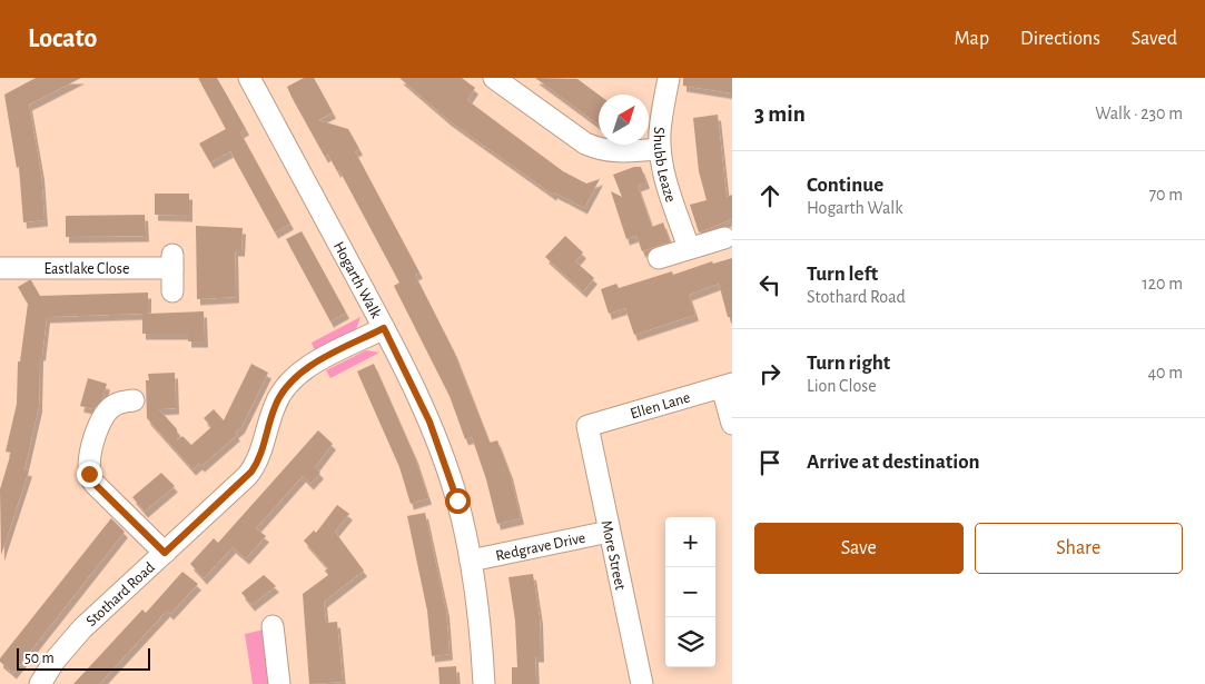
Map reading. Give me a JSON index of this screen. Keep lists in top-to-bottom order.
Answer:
{
  "streets": {
    "street": [
      "Shubb Leaze",
      "Eastlake Close",
      "Hogarth Walk",
      "Ellen Lane",
      "Redgrave Drive",
      "More Street",
      "Stothard Road"
    ]
  },
  "crossings": [
    ["Hogarth Walk", "Redgrave Drive"],
    ["Hogarth Walk", "Stothard Road"],
    ["Ellen Lane", "More Street"],
    ["Redgrave Drive", "More Street"]
  ],
  "scale_bar": "50 m",
  "north": "top right",
  "page": {
    "header": "Locato",
    "nav": ["Map", "Directions", "Saved"],
    "heading": ["3 min", "Walk · 230 m"],
    "list": [
      ["Continue", "Hogarth Walk", "70 m"],
      ["Turn left", "Stothard Road", "120 m"],
      ["Turn right", "Lion Close", "40 m"],
      "Arrive at destination"
    ],
    "buttons": ["Save", "Share"],
    "map_buttons": ["+", "−"],
    "scale": "50 m"
  }
}
